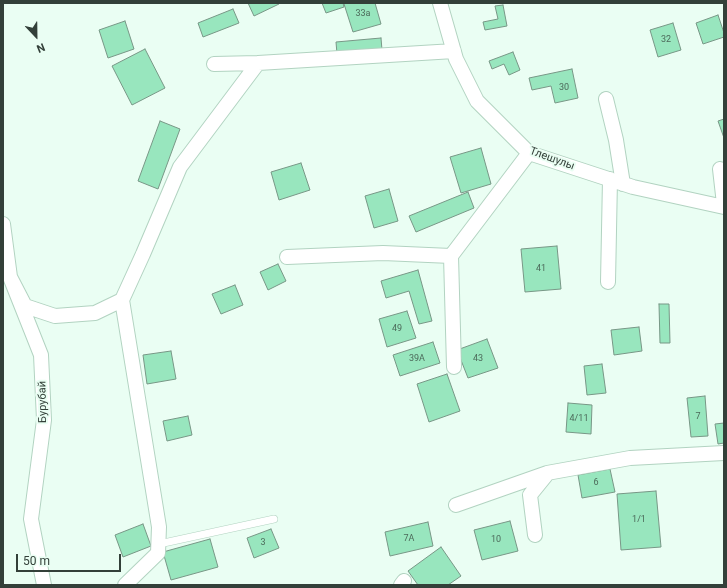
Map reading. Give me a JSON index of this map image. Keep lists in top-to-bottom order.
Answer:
{
  "streets": {
    "street": ["Тлешулы", "Бурубай"]
  },
  "house_numbers": [
    "33а",
    "32",
    "30",
    "41",
    "49",
    "39А",
    "43",
    "7",
    "4/11",
    "6",
    "1/1",
    "7А",
    "10",
    "3"
  ],
  "scale_bar": "50 m",
  "north": "bottom"
}
